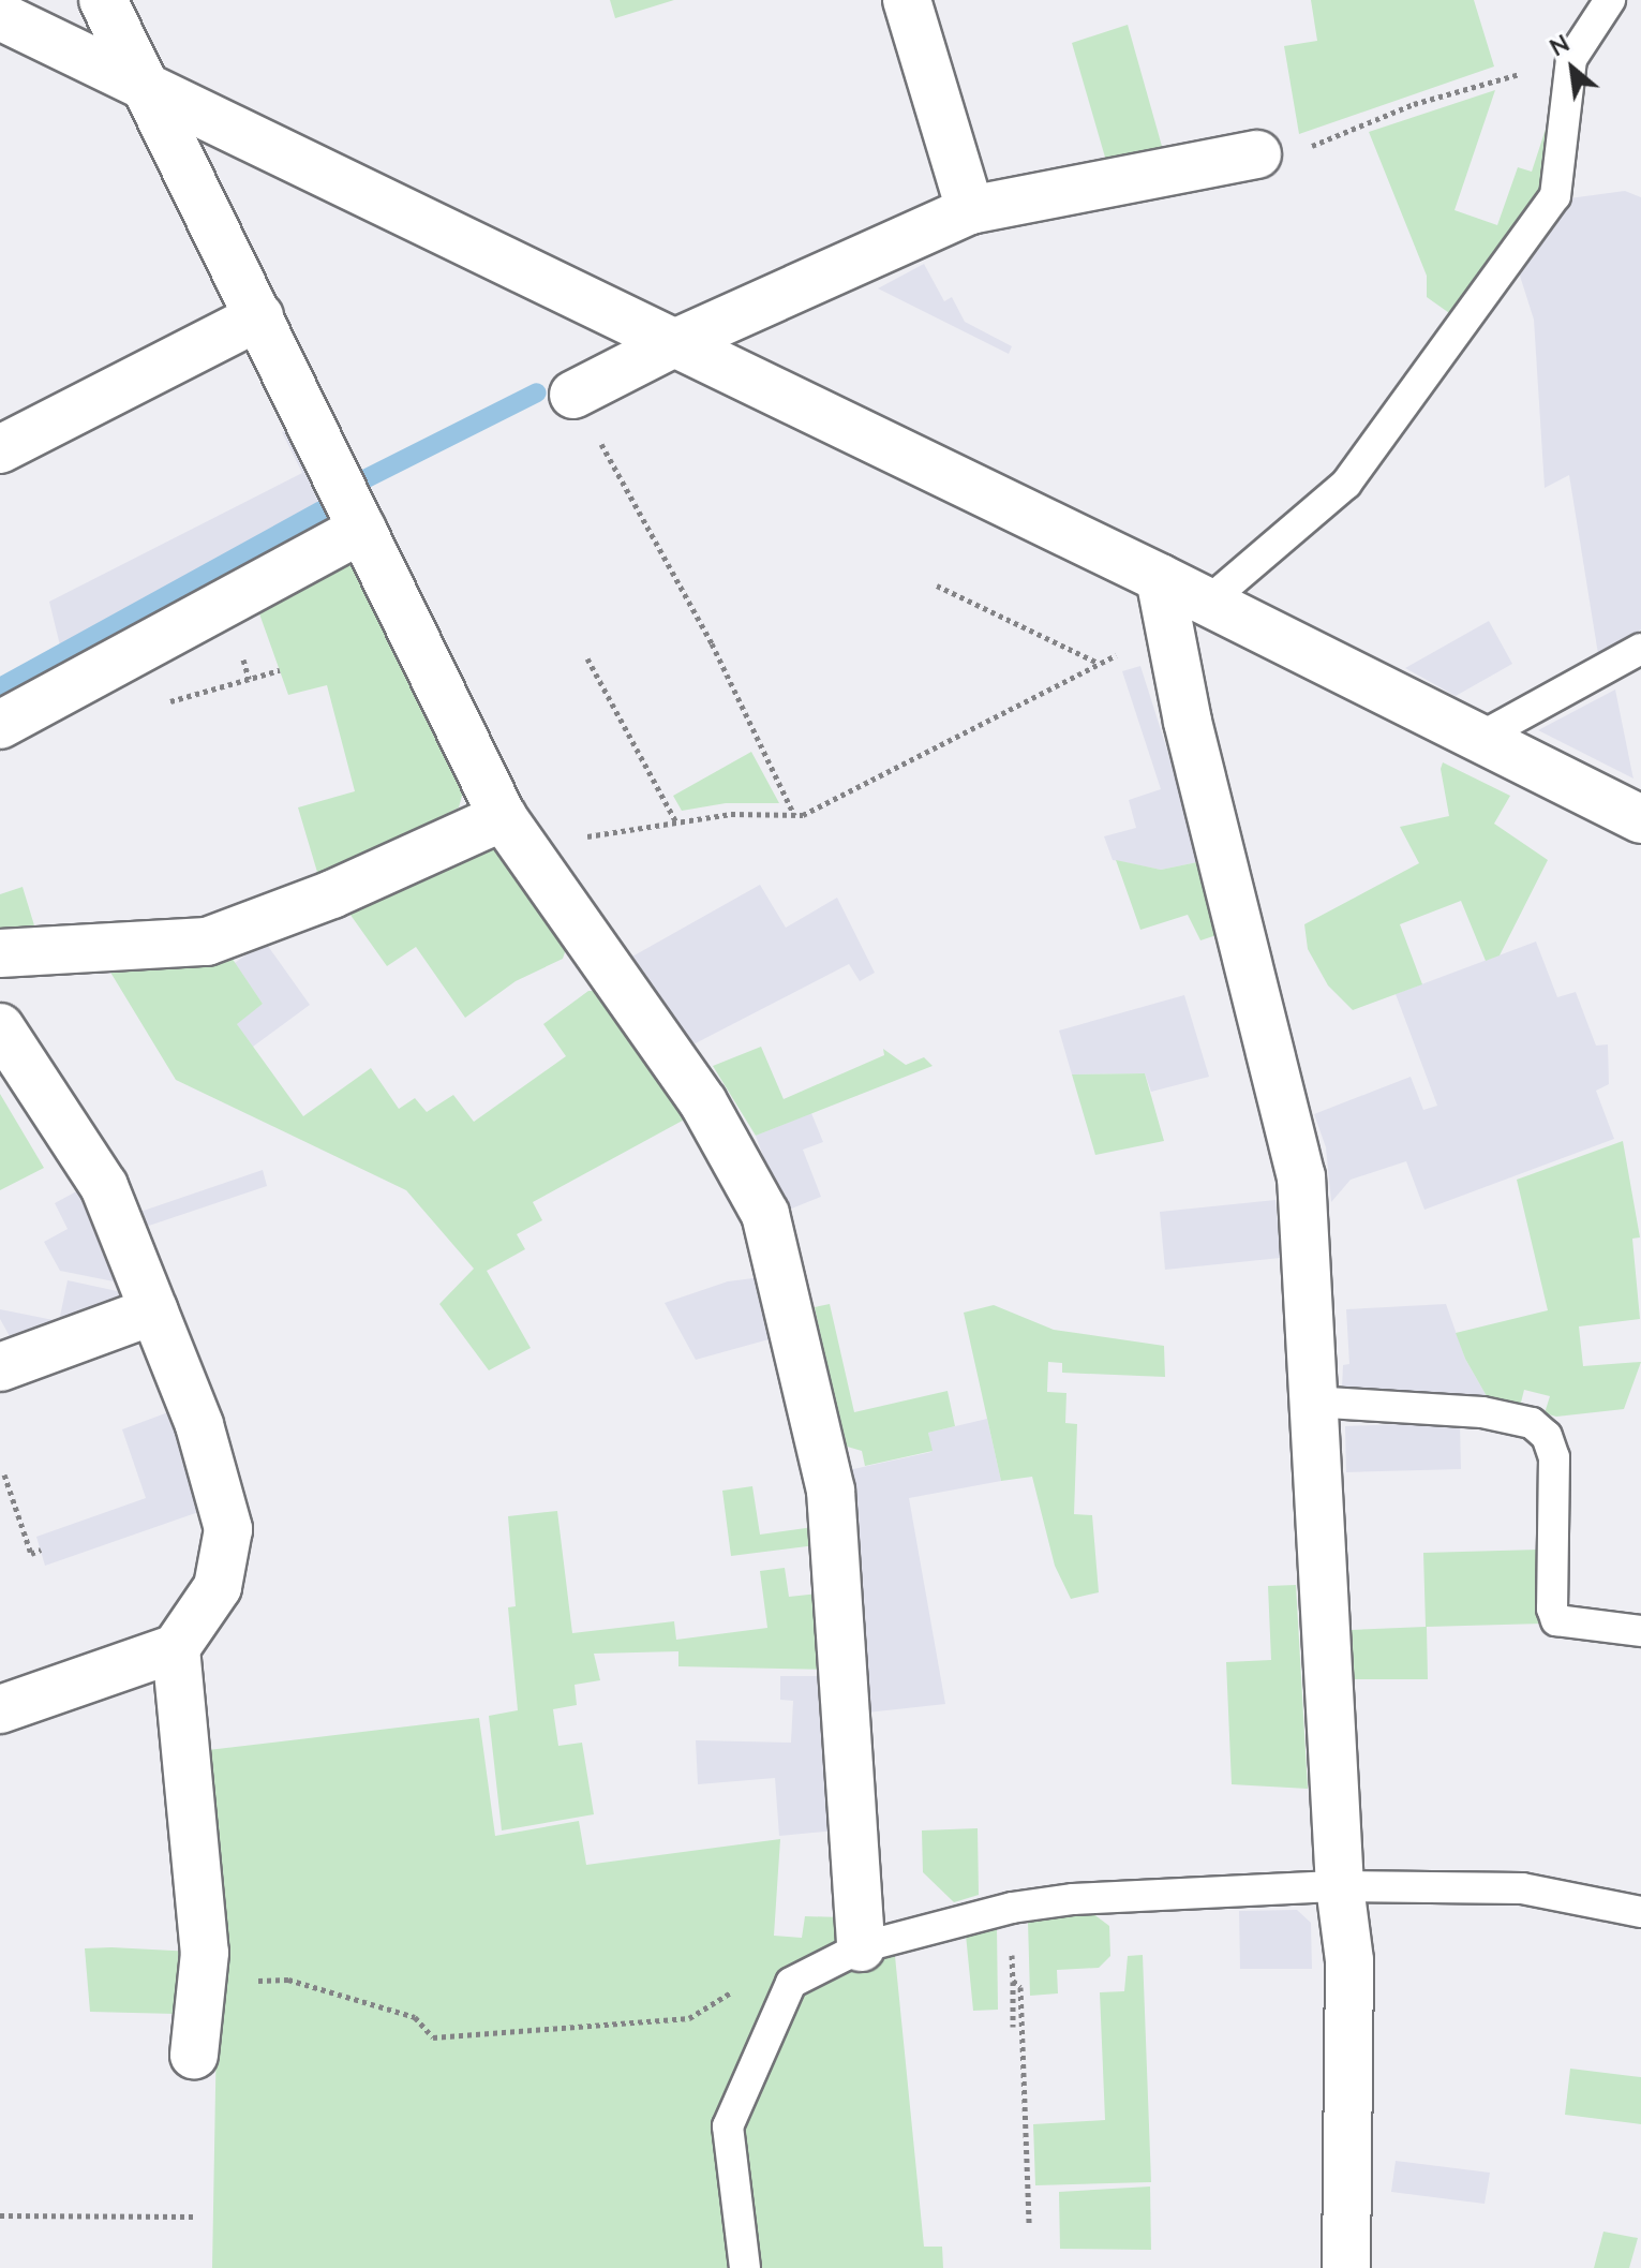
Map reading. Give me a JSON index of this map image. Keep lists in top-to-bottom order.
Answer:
{
  "north": "top left"
}
